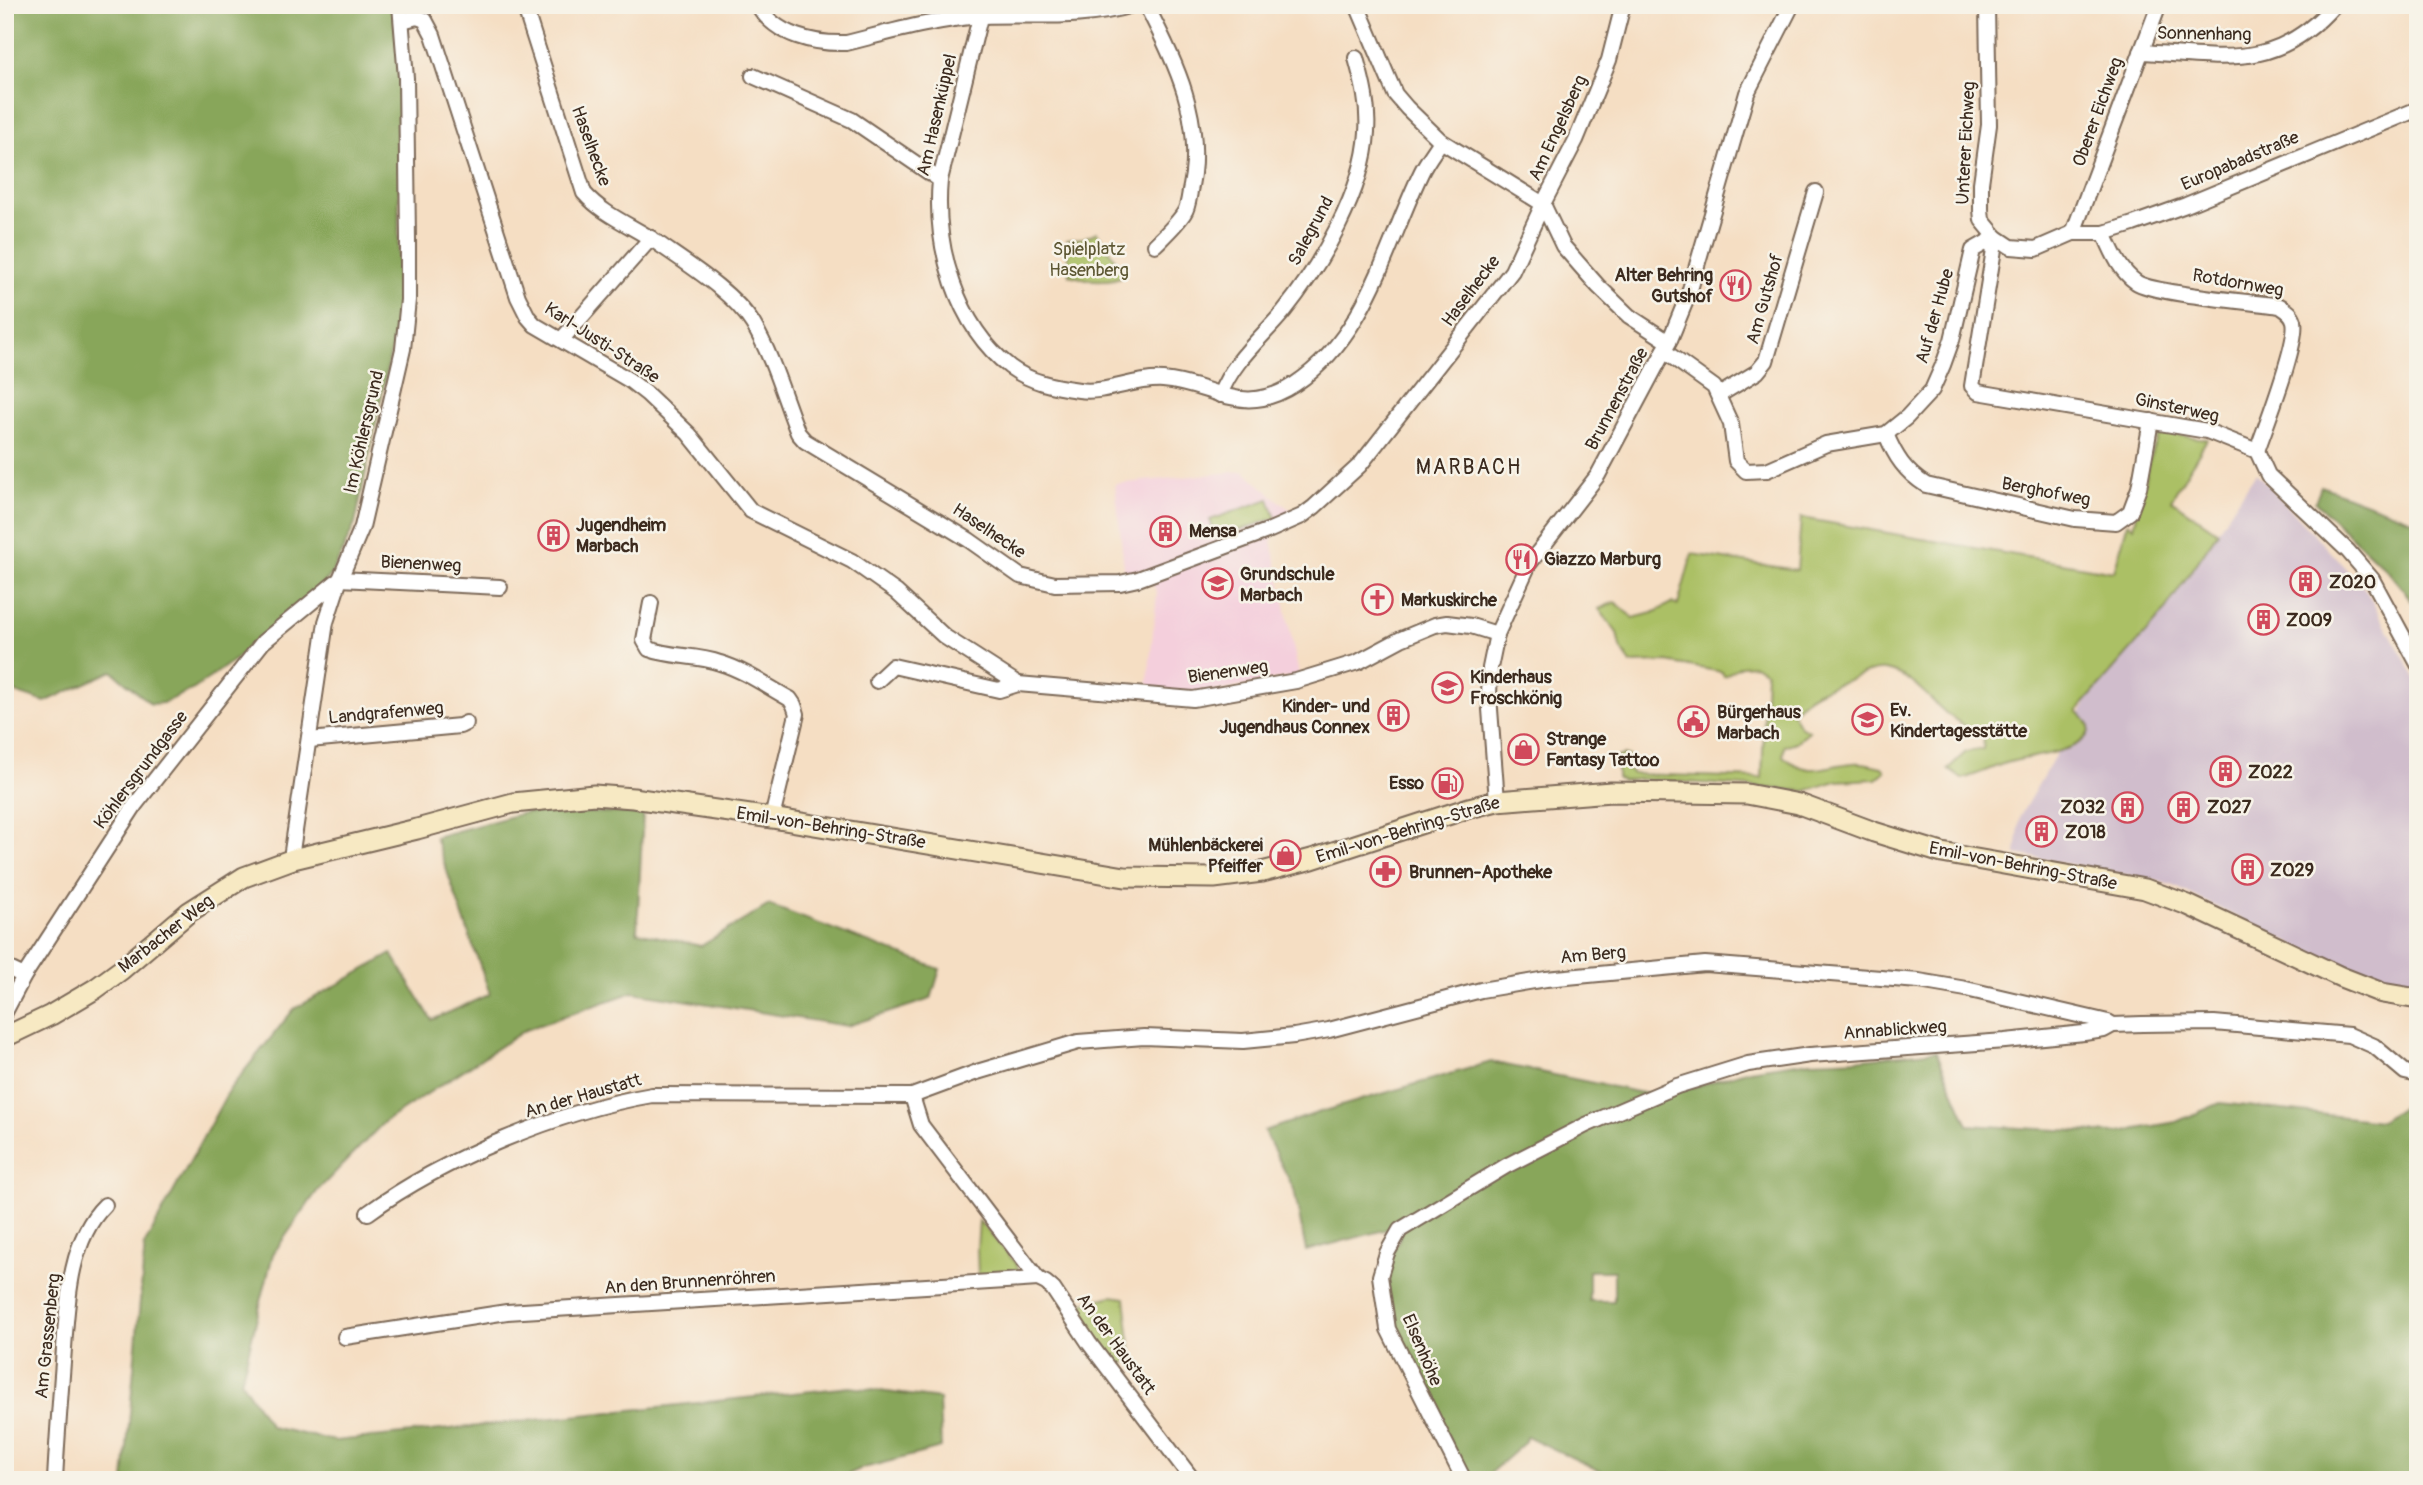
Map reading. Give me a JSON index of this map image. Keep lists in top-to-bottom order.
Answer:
{
  "streets": {
    "main road": ["Emil-von-Behring-Straße", "Marbacher Weg"],
    "street": [
      "Sonnenhang",
      "Oberer Eichweg",
      "Am Hasenküppel",
      "Am Engelsberg",
      "Unterer Eichweg",
      "Haselhecke",
      "Europabadstraße",
      "Salegrund",
      "Rotdornweg",
      "Am Gutshof",
      "Auf der Hube",
      "Karl-Justi-Straße",
      "Brunnenstraße",
      "Ginsterweg",
      "Im Köhlersgrund",
      "Berghofweg",
      "Bienenweg",
      "Landgrafenweg",
      "Köhlersgrundgasse",
      "Am Berg",
      "Annablickweg",
      "An der Haustatt",
      "An den Brunnenröhren",
      "Am Grassenberg",
      "Elsenhöhe"
    ]
  },
  "crossings": [
    ["Sonnenhang", "Oberer Eichweg"],
    ["Oberer Eichweg", "Europabadstraße"],
    ["Am Hasenküppel", "Salegrund"],
    ["Am Engelsberg", "Haselhecke"],
    ["Am Engelsberg", "Brunnenstraße"],
    ["Unterer Eichweg", "Auf der Hube"],
    ["Unterer Eichweg", "Ginsterweg"],
    ["Europabadstraße", "Rotdornweg"],
    ["Rotdornweg", "Ginsterweg"],
    ["Auf der Hube", "Ginsterweg"],
    ["Auf der Hube", "Berghofweg"],
    ["Karl-Justi-Straße", "Im Köhlersgrund"],
    ["Karl-Justi-Straße", "Bienenweg"],
    ["Brunnenstraße", "Bienenweg"],
    ["Brunnenstraße", "Emil-von-Behring-Straße"],
    ["Ginsterweg", "Berghofweg"],
    ["Im Köhlersgrund", "Bienenweg"],
    ["Im Köhlersgrund", "Landgrafenweg"],
    ["Im Köhlersgrund", "Köhlersgrundgasse"],
    ["Im Köhlersgrund", "Marbacher Weg"],
    ["Bienenweg", "Köhlersgrundgasse"],
    ["Emil-von-Behring-Straße", "Marbacher Weg"],
    ["Am Berg", "Annablickweg"],
    ["Am Berg", "An der Haustatt"],
    ["Annablickweg", "Elsenhöhe"],
    ["An der Haustatt", "An den Brunnenröhren"]
  ],
  "districts": ["MARBACH"],
  "parks": ["Spielplatz Hasenberg"],
  "places": {
    "restaurant": ["Alter Behring Gutshof", "Giazzo Marburg"],
    "building": [
      "Mensa",
      "Jugendheim Marbach",
      "Z020",
      "Z009",
      "Kinder- und Jugendhaus Connex",
      "Z022",
      "Z032",
      "Z027",
      "Z018",
      "Z029"
    ],
    "school or university": ["Grundschule Marbach", "Kinderhaus Froschkönig", "Ev. Kindertagesstätte"],
    "church": ["Markuskirche"],
    "public building": ["Bürgerhaus Marbach"],
    "shop": ["Strange Fantasy Tattoo", "Mühlenbäckerei Pfeiffer"],
    "fuel station": ["Esso"],
    "pharmacy": ["Brunnen-Apotheke"]
  }
}
